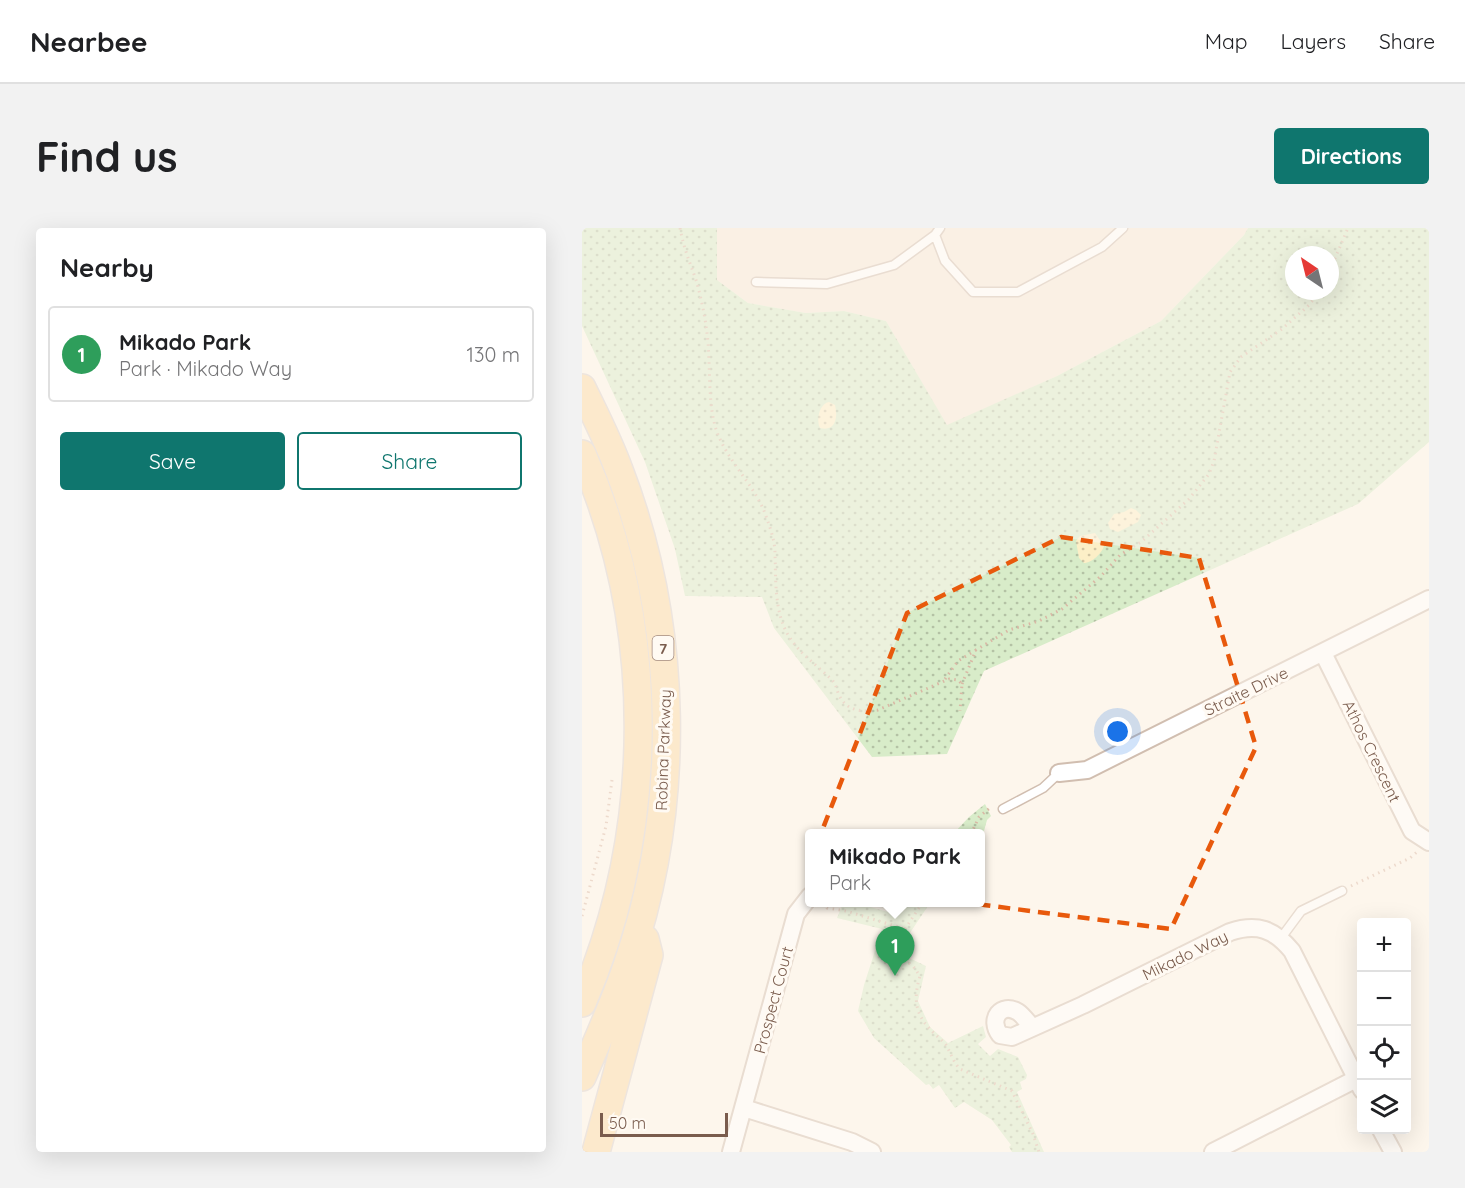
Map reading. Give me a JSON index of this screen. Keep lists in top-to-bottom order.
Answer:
{
  "streets": {
    "main road": ["7", "Robina Parkway"],
    "street": [
      "Straite Drive",
      "Athos Crescent",
      "Mikado Way",
      "Prospect Court"
    ]
  },
  "crossings": [
    ["Straite Drive", "Athos Crescent"]
  ],
  "scale_bar": "50 m",
  "north": "top left",
  "page": {
    "header": "Nearbee",
    "nav": ["Map", "Layers", "Share"],
    "buttons": [
      "Directions",
      ["Save", "Share"]
    ],
    "title": "Find us",
    "heading": "Nearby",
    "list": [
      {
        "mark": "1",
        "name": "Mikado Park",
        "note": "Park · Mikado Way",
        "value": "130 m"
      }
    ],
    "popup": ["Mikado Park", "Park"],
    "map_buttons": ["+", "−"],
    "pins": "1",
    "scale": "50 m"
  }
}
